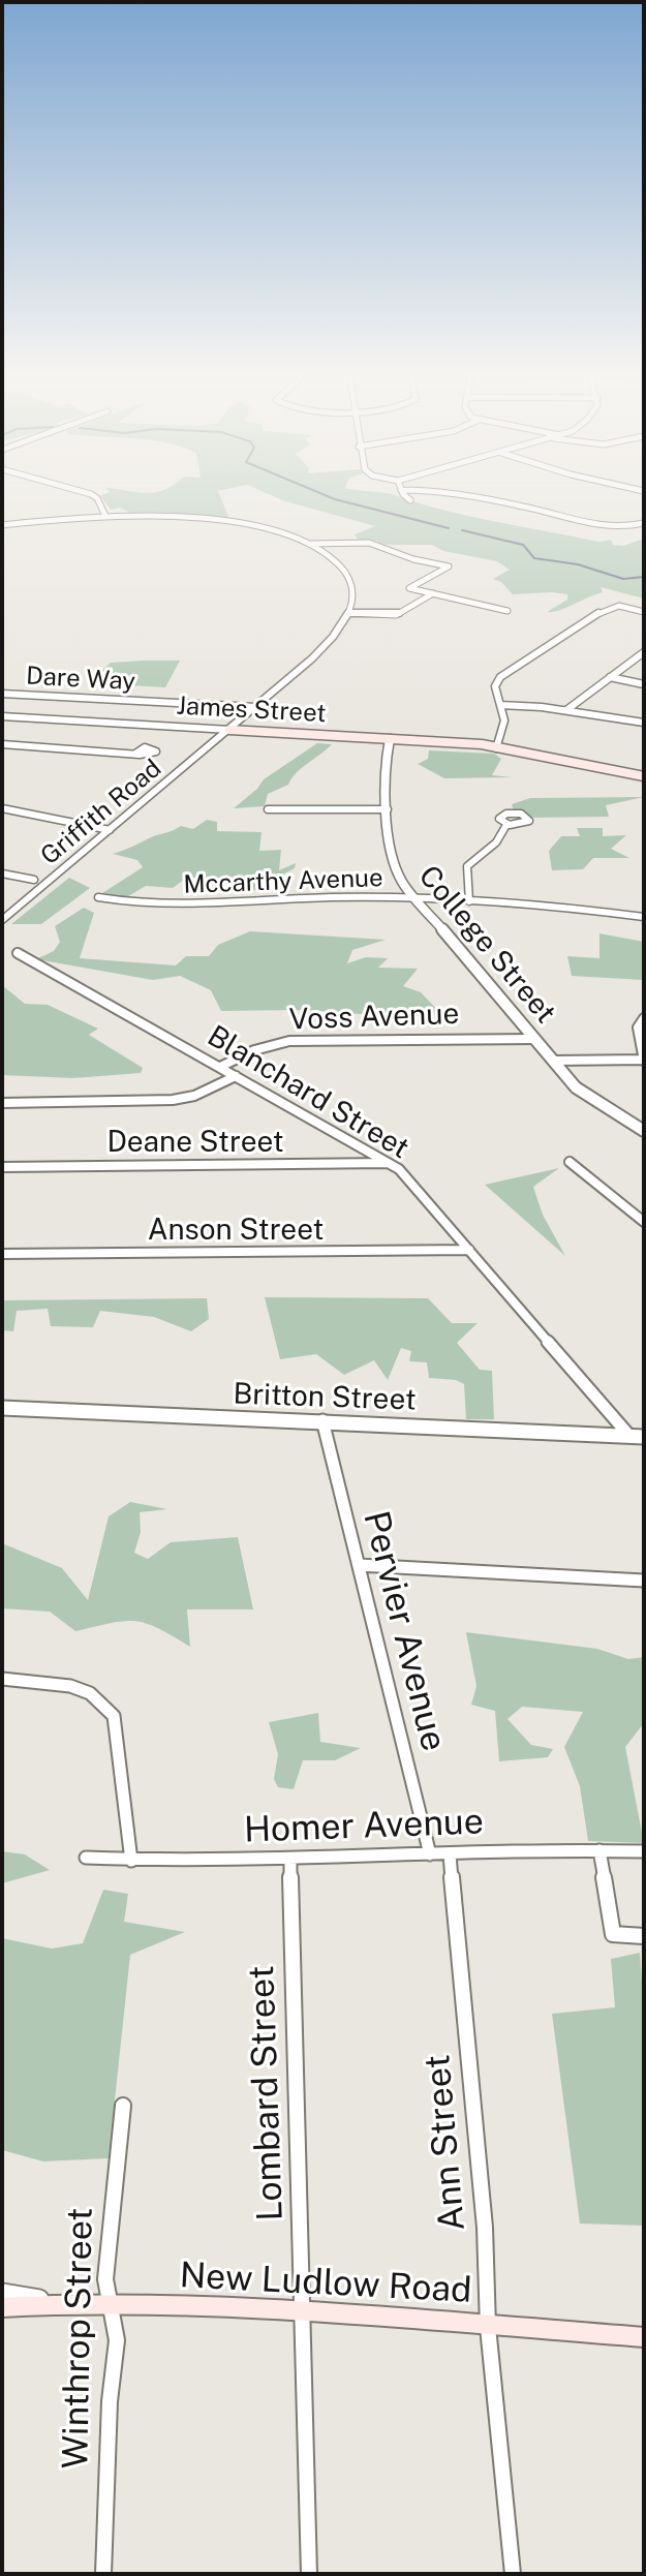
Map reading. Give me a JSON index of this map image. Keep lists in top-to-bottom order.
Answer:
{
  "streets": {
    "main road": ["James Street", "New Ludlow Road"],
    "street": [
      "Dare Way",
      "Griffith Road",
      "Mccarthy Avenue",
      "College Street",
      "Voss Avenue",
      "Blanchard Street",
      "Deane Street",
      "Anson Street",
      "Britton Street",
      "Pervier Avenue",
      "Homer Avenue",
      "Lombard Street",
      "Ann Street",
      "Winthrop Street"
    ]
  },
  "crossings": [
    ["Dare Way", "Griffith Road"],
    ["James Street", "Griffith Road"],
    ["James Street", "College Street"],
    ["Mccarthy Avenue", "College Street"],
    ["College Street", "Voss Avenue"],
    ["Voss Avenue", "Blanchard Street"],
    ["Blanchard Street", "Deane Street"],
    ["Blanchard Street", "Anson Street"],
    ["Blanchard Street", "Britton Street"],
    ["Britton Street", "Pervier Avenue"],
    ["Pervier Avenue", "Homer Avenue"],
    ["Homer Avenue", "Lombard Street"],
    ["Homer Avenue", "Ann Street"],
    ["Lombard Street", "New Ludlow Road"],
    ["Ann Street", "New Ludlow Road"],
    ["New Ludlow Road", "Winthrop Street"]
  ]
}
